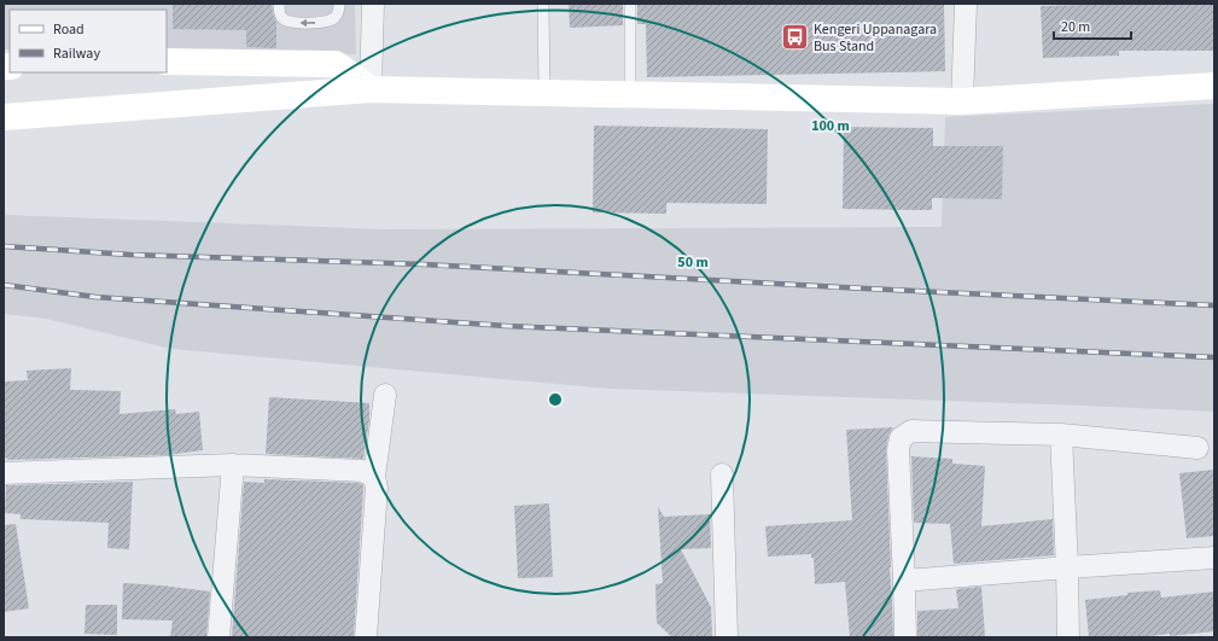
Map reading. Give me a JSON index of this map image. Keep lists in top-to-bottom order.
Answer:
{
  "places": {
    "bus stop": ["Kengeri Uppanagara Bus Stand"]
  },
  "legend": ["Road", "Railway"],
  "scale_bar": "20 m",
  "rings": ["100 m", "50 m"]
}
